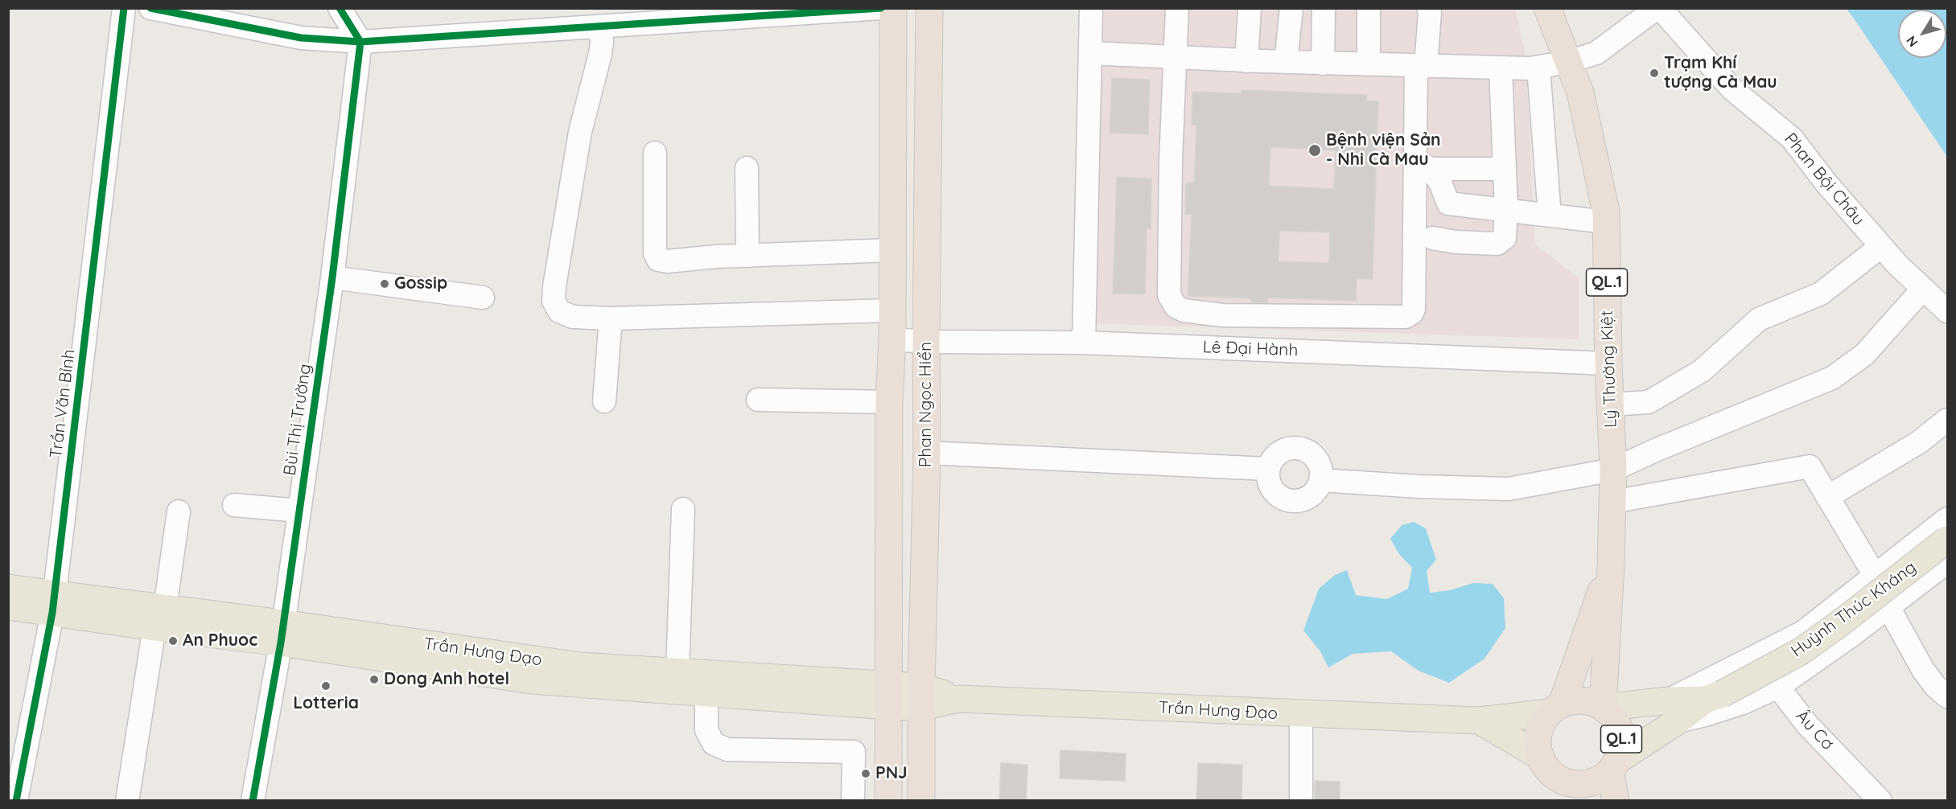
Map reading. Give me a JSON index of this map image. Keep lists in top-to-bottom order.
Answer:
{
  "streets": {
    "highway": ["QL.1", "Lý Thường Kiệt", "Phan Ngọc Hiển"],
    "main road": ["Huỳnh Thúc Kháng", "Trần Hưng Đạo"],
    "street": [
      "Phan Bội Châu",
      "Lê Đại Hành",
      "Trần Văn Bỉnh",
      "Bùi Thị Trường",
      "Âu Cơ"
    ]
  },
  "crossings": [
    ["QL.1", "Lý Thường Kiệt"],
    ["QL.1", "Huỳnh Thúc Kháng"],
    ["QL.1", "Trần Hưng Đạo"],
    ["Lê Đại Hành", "Lý Thường Kiệt"],
    ["Lê Đại Hành", "Phan Ngọc Hiển"],
    ["Lý Thường Kiệt", "Huỳnh Thúc Kháng"],
    ["Lý Thường Kiệt", "Trần Hưng Đạo"],
    ["Trần Văn Bỉnh", "Trần Hưng Đạo"],
    ["Phan Ngọc Hiển", "Trần Hưng Đạo"],
    ["Bùi Thị Trường", "Trần Hưng Đạo"],
    ["Huỳnh Thúc Kháng", "Trần Hưng Đạo"]
  ],
  "places": [
    "Trạm Khí tượng Cà Mau",
    "Bệnh viện Sản - Nhi Cà Mau",
    "Gossip",
    "An Phuoc",
    "Dong Anh hotel",
    "Lotteria",
    "PNJ"
  ],
  "north": "bottom left"
}
